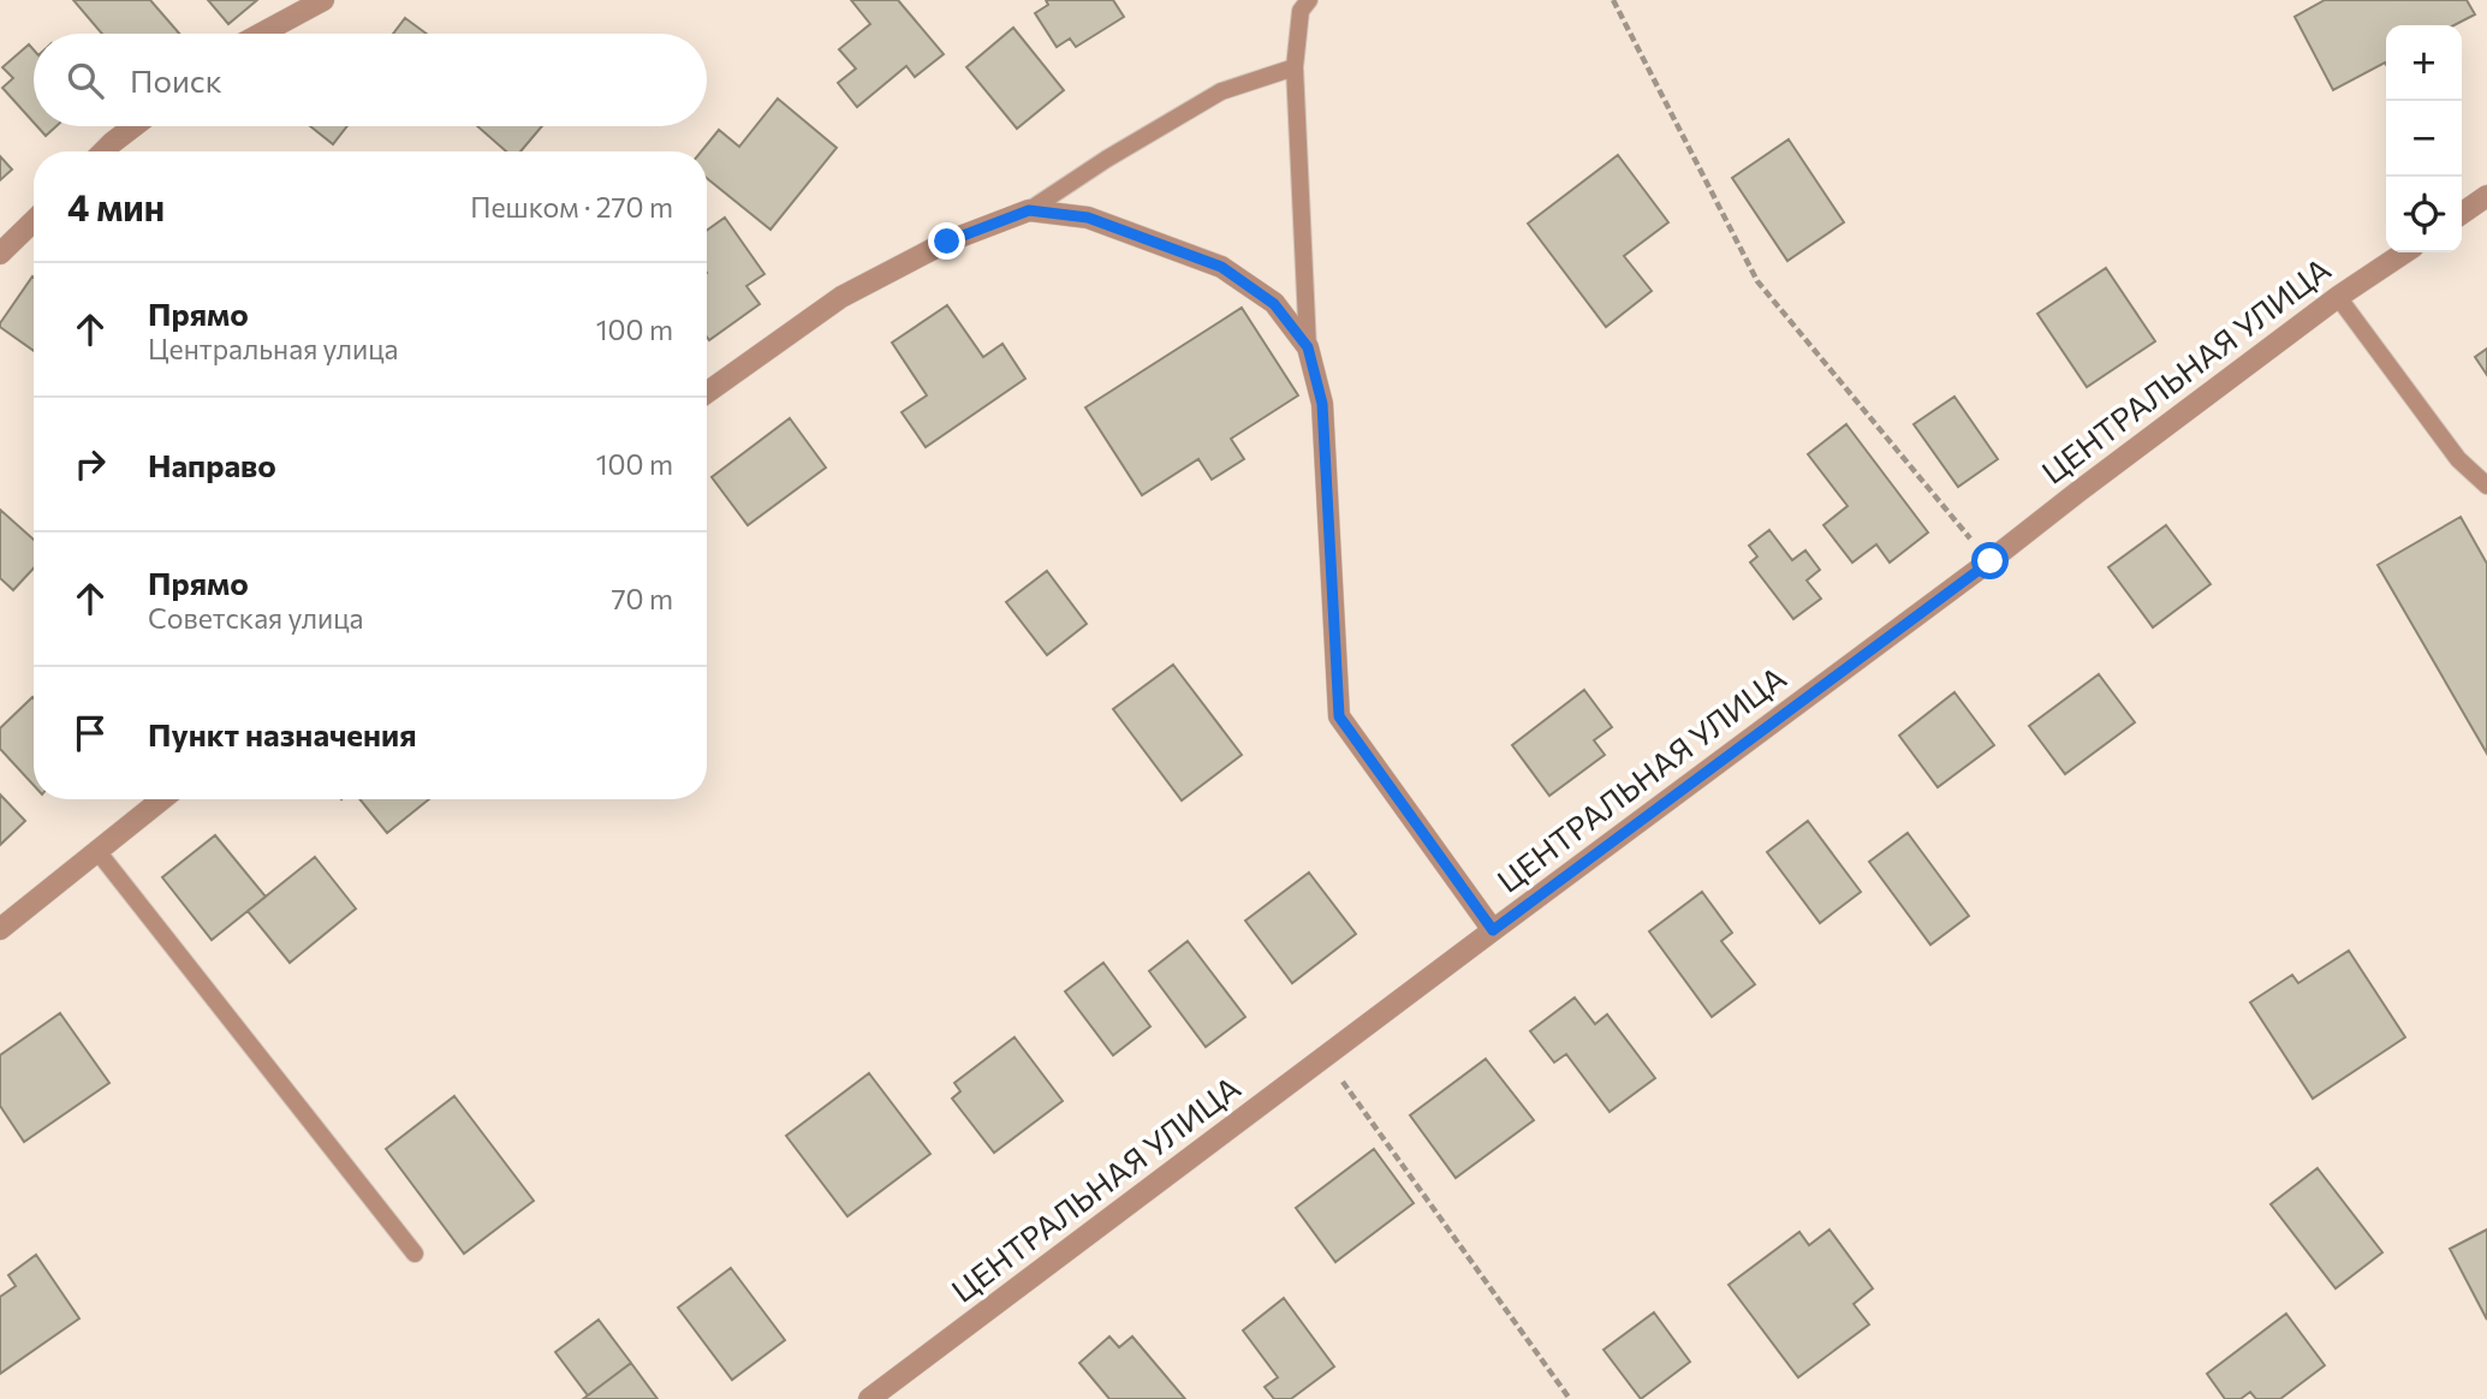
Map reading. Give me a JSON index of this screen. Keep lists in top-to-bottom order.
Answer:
{
  "streets": {
    "street": ["ЦЕНТРАЛЬНАЯ УЛИЦА"]
  },
  "page": {
    "map_buttons": ["+", "−"],
    "search": "Поиск",
    "heading": ["4 мин", "Пешком · 270 m"],
    "list": [
      ["Прямо", "Центральная улица", "100 m"],
      ["Направо", "100 m"],
      ["Прямо", "Советская улица", "70 m"],
      "Пункт назначения"
    ]
  }
}
